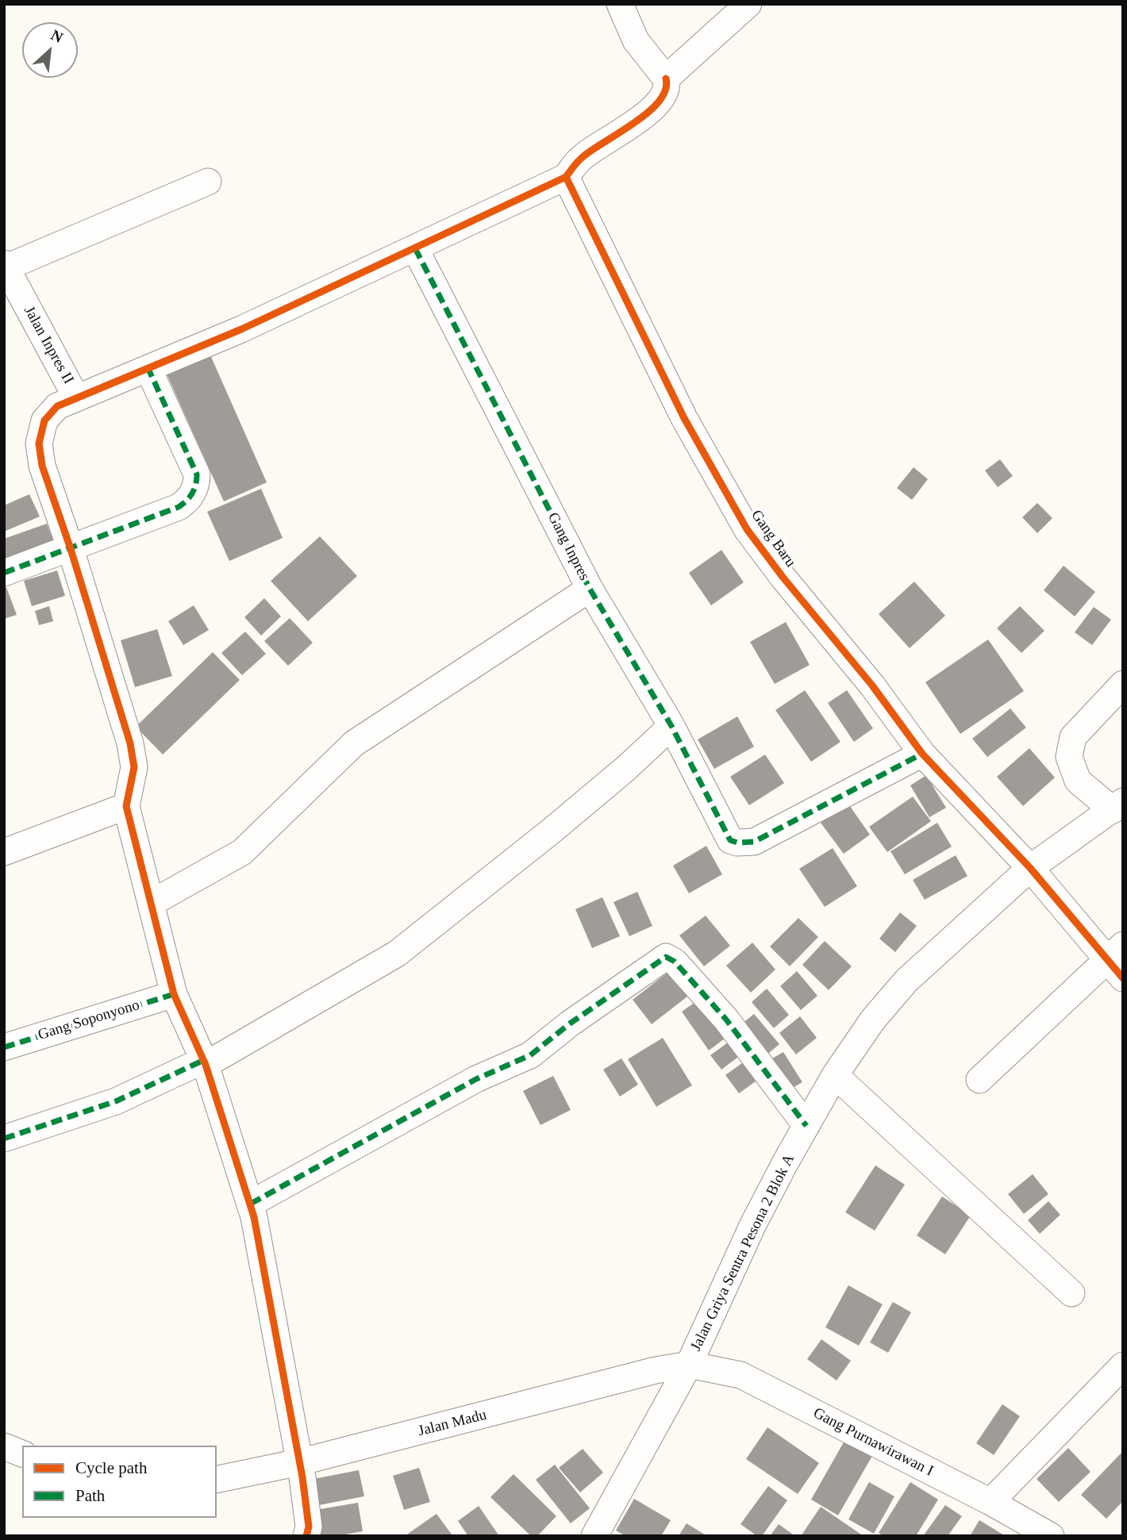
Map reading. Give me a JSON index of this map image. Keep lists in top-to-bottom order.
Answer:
{
  "streets": {
    "street": [
      "Jalan Inpres II",
      "Gang Baru",
      "Gang Inpres",
      "Gang Soponyono",
      "Jalan Griya Sentra Pesona 2 Blok A",
      "Jalan Madu",
      "Gang Purnawirawan I"
    ]
  },
  "crossings": [
    ["Gang Baru", "Gang Inpres"],
    ["Gang Baru", "Jalan Griya Sentra Pesona 2 Blok A"],
    ["Jalan Griya Sentra Pesona 2 Blok A", "Jalan Madu"],
    ["Jalan Griya Sentra Pesona 2 Blok A", "Gang Purnawirawan I"],
    ["Jalan Madu", "Gang Purnawirawan I"]
  ],
  "legend": ["Cycle path", "Path"],
  "north": "top right"
}
